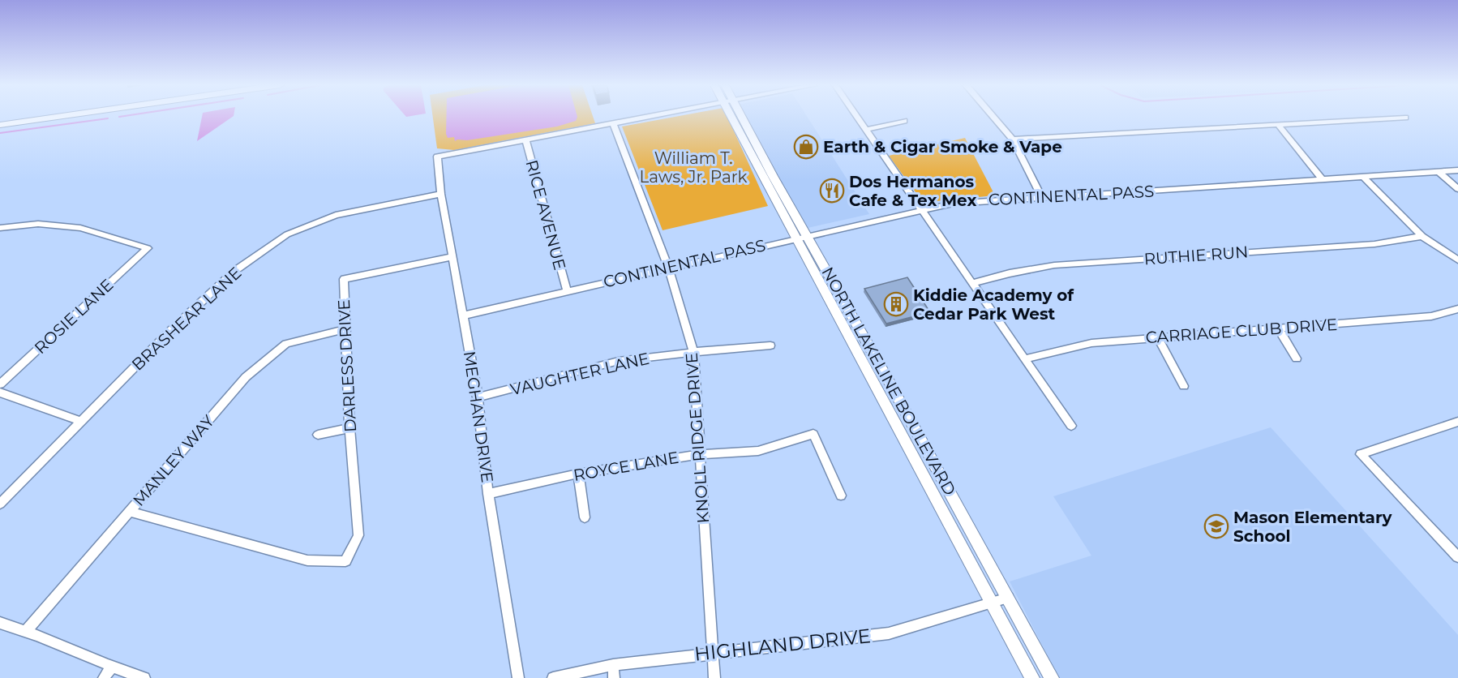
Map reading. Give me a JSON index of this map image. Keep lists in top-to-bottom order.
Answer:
{
  "streets": {
    "main road": ["NORTH LAKELINE BOULEVARD"],
    "street": [
      "CONTINENTAL PASS",
      "RICE AVENUE",
      "RUTHIE RUN",
      "ROSIE LANE",
      "BRASHEAR LANE",
      "CARRIAGE CLUB DRIVE",
      "DARLESS DRIVE",
      "VAUGHTER LANE",
      "MEGHAN DRIVE",
      "KNOLL RIDGE DRIVE",
      "MANLEY WAY",
      "ROYCE LANE",
      "HIGHLAND DRIVE"
    ]
  },
  "crossings": [
    ["CONTINENTAL PASS", "RICE AVENUE"],
    ["CONTINENTAL PASS", "NORTH LAKELINE BOULEVARD"],
    ["CONTINENTAL PASS", "MEGHAN DRIVE"],
    ["CONTINENTAL PASS", "KNOLL RIDGE DRIVE"],
    ["RICE AVENUE", "MEGHAN DRIVE"],
    ["BRASHEAR LANE", "MEGHAN DRIVE"],
    ["DARLESS DRIVE", "MEGHAN DRIVE"],
    ["DARLESS DRIVE", "MANLEY WAY"],
    ["VAUGHTER LANE", "MEGHAN DRIVE"],
    ["VAUGHTER LANE", "KNOLL RIDGE DRIVE"],
    ["NORTH LAKELINE BOULEVARD", "HIGHLAND DRIVE"],
    ["MEGHAN DRIVE", "ROYCE LANE"],
    ["KNOLL RIDGE DRIVE", "ROYCE LANE"],
    ["KNOLL RIDGE DRIVE", "HIGHLAND DRIVE"]
  ],
  "parks": ["William T. Laws, Jr. Park"],
  "places": {
    "shop": ["Earth & Cigar Smoke & Vape"],
    "restaurant": ["Dos Hermanos Cafe & Tex Mex"],
    "building": ["Kiddie Academy of Cedar Park West"],
    "school or university": ["Mason Elementary School"]
  }
}
